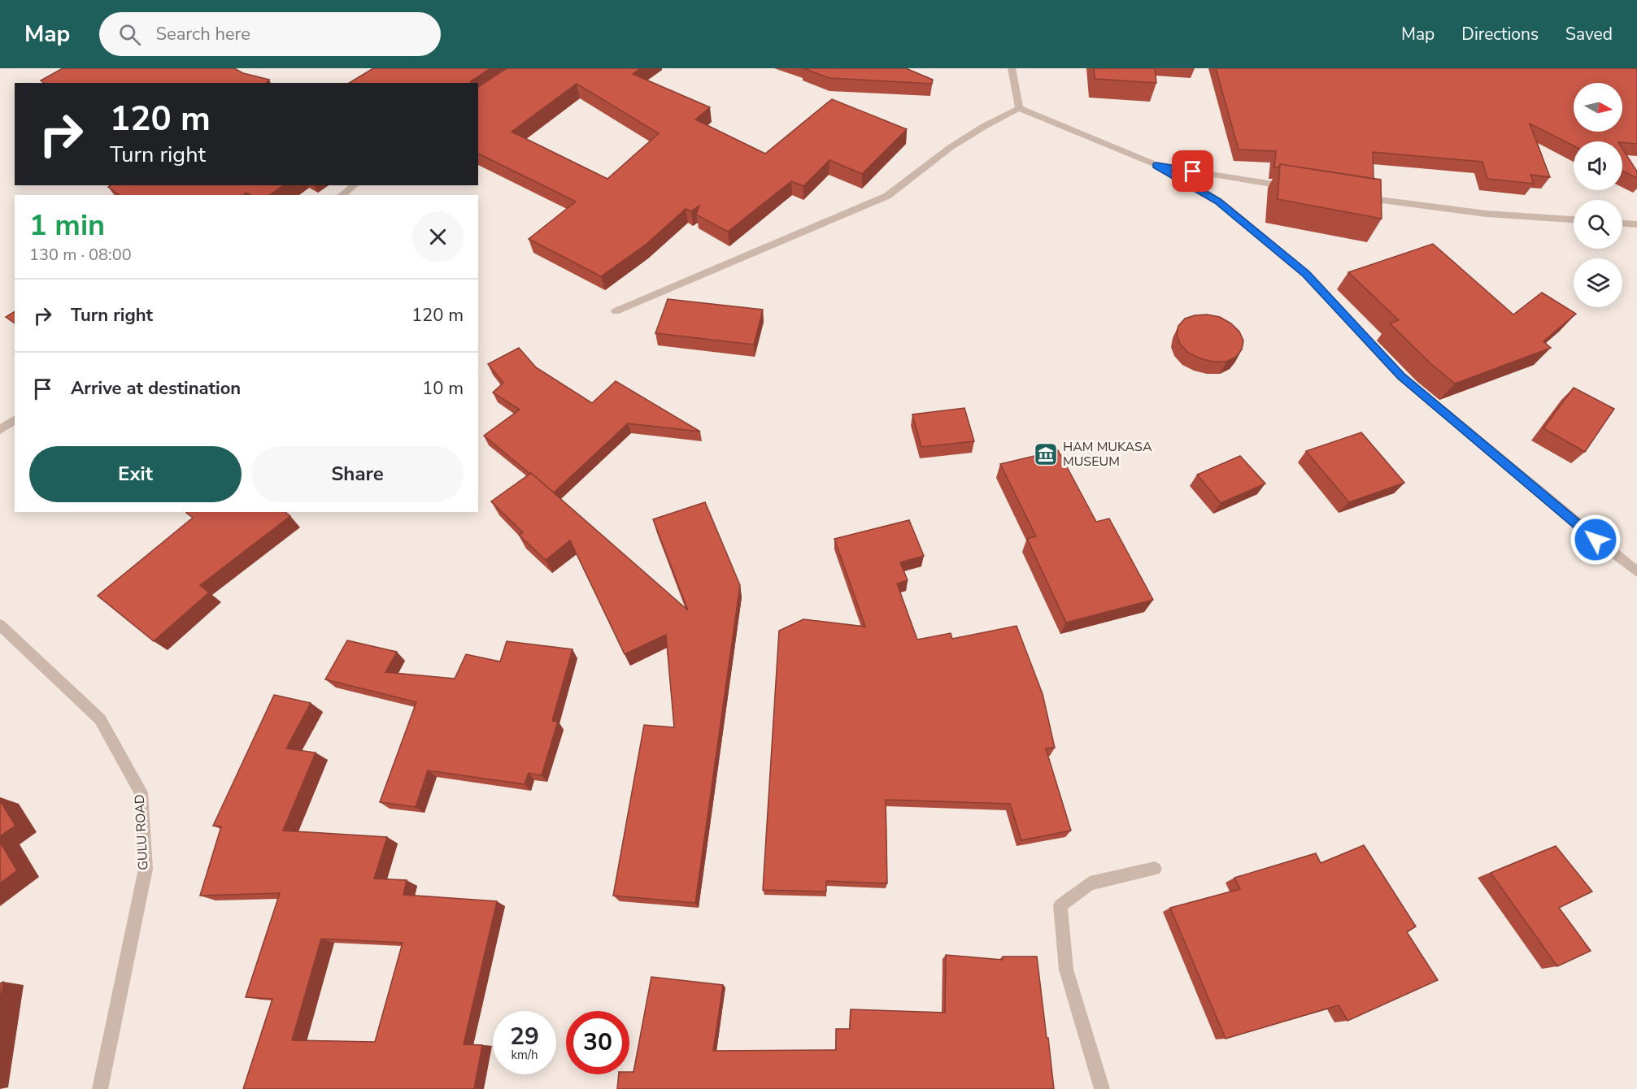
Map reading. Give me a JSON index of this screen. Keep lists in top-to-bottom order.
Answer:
{
  "streets": {
    "street": ["GULU ROAD"]
  },
  "places": {
    "museum": ["HAM MUKASA MUSEUM"]
  },
  "north": "right",
  "page": {
    "header": "Map",
    "search": "Search here",
    "nav": ["Map", "Directions", "Saved"],
    "turn": ["120 m", "Turn right"],
    "heading": ["1 min", "130 m · 08:00"],
    "list": [
      {
        "name": "Turn right",
        "value": "120 m"
      },
      {
        "name": "Arrive at destination",
        "value": "10 m"
      }
    ],
    "buttons": ["Exit", "Share"],
    "speed": "29 km/h",
    "limit": "30"
  }
}
